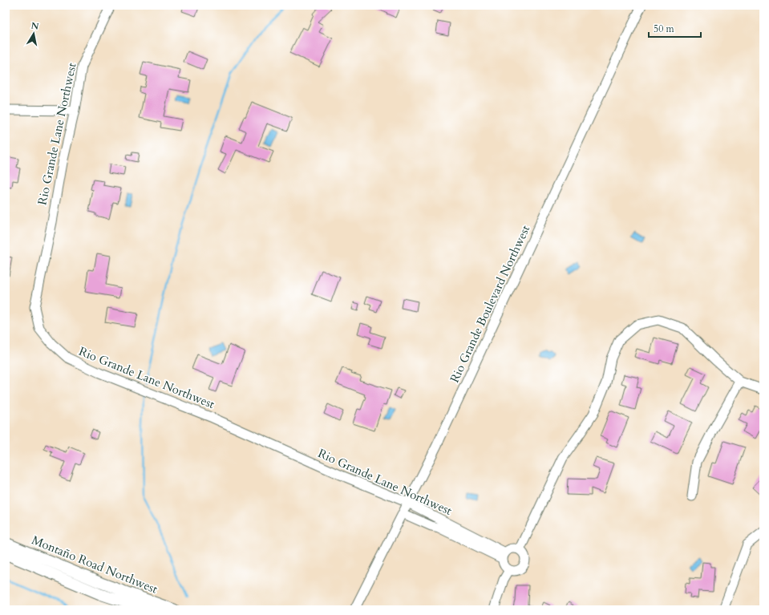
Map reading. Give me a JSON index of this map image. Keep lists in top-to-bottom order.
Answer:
{
  "streets": {
    "main road": ["Montaño Road Northwest"],
    "street": ["Rio Grande Lane Northwest", "Rio Grande Boulevard Northwest"]
  },
  "crossings": [
    ["Rio Grande Lane Northwest", "Rio Grande Boulevard Northwest"]
  ],
  "scale_bar": "50 m",
  "north": "top"
}
